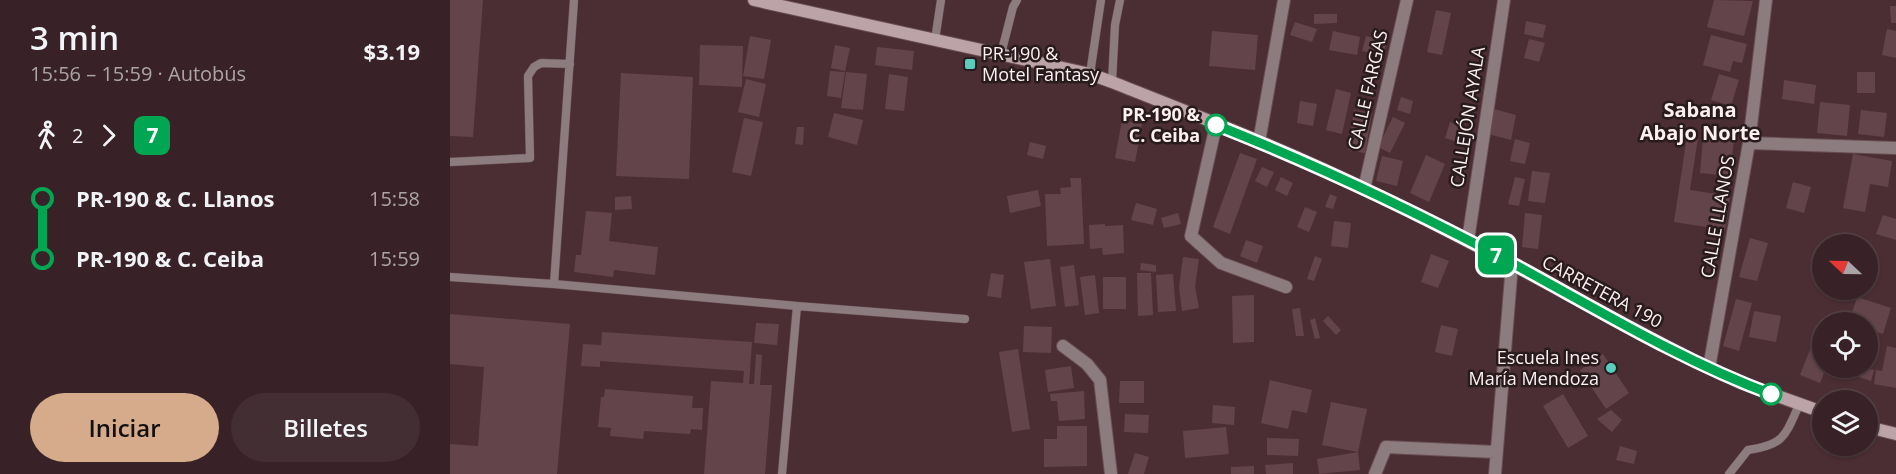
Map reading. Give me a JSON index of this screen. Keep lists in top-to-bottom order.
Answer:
{
  "streets": {
    "street": [
      "CALLE FARGAS",
      "CALLEJÓN AYALA",
      "CALLE LLANOS",
      "CARRETERA 190"
    ]
  },
  "crossings": [
    ["CALLE FARGAS", "CARRETERA 190"],
    ["CALLEJÓN AYALA", "CARRETERA 190"],
    ["CALLE LLANOS", "CARRETERA 190"]
  ],
  "districts": ["Sabana Abajo Norte"],
  "places": {
    "transit": ["PR-190 & Motel Fantasy"],
    "other": ["PR-190 & C. Ceiba", "Escuela Ines María Mendoza"]
  },
  "lines": ["bus line 7"],
  "north": "left",
  "page": {
    "heading": ["3 min", "15:56 – 15:59 · Autobús", "$3.19"],
    "on_map": "7",
    "legs": ["2", "7"],
    "list": [
      {
        "name": "PR-190 & C. Llanos",
        "value": "15:58"
      },
      {
        "name": "PR-190 & C. Ceiba",
        "value": "15:59"
      }
    ],
    "buttons": ["Iniciar", "Billetes"]
  }
}
